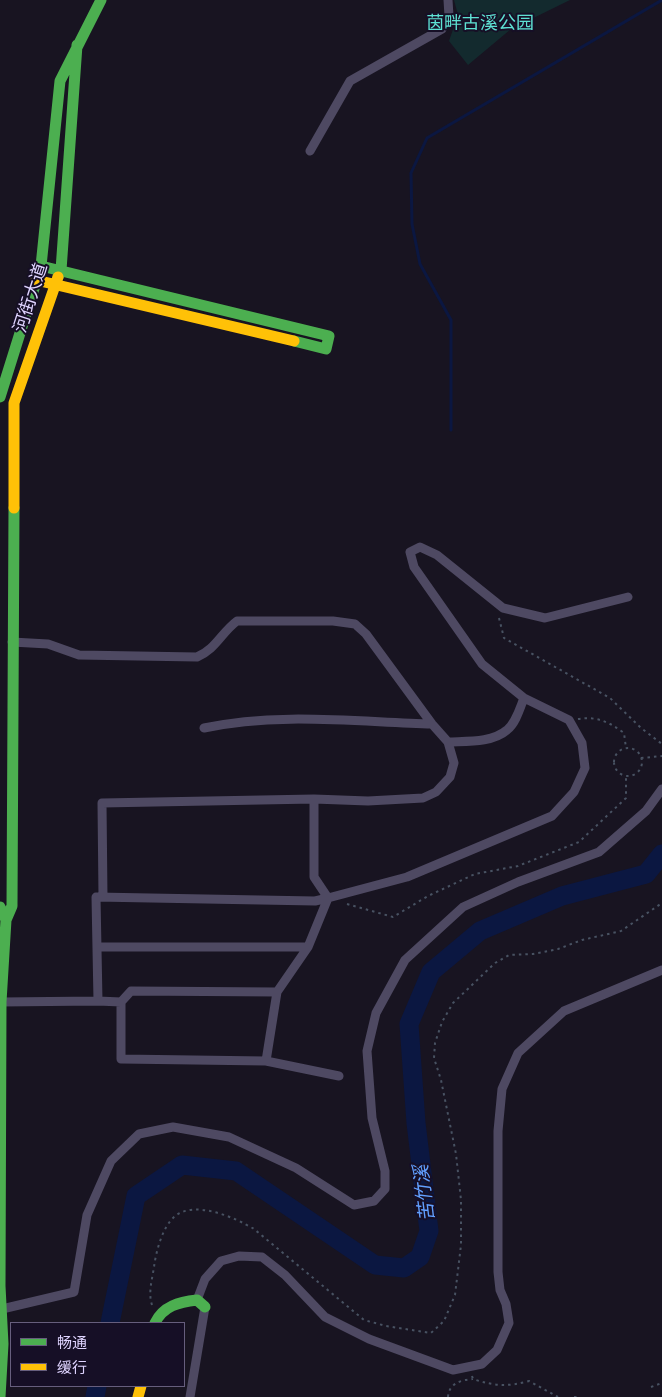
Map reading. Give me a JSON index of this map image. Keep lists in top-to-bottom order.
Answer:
{
  "streets": {
    "main road": ["河街大道"]
  },
  "water": ["苦竹溪"],
  "parks": ["茵畔古溪公园"],
  "legend": ["畅通", "缓行"]
}
